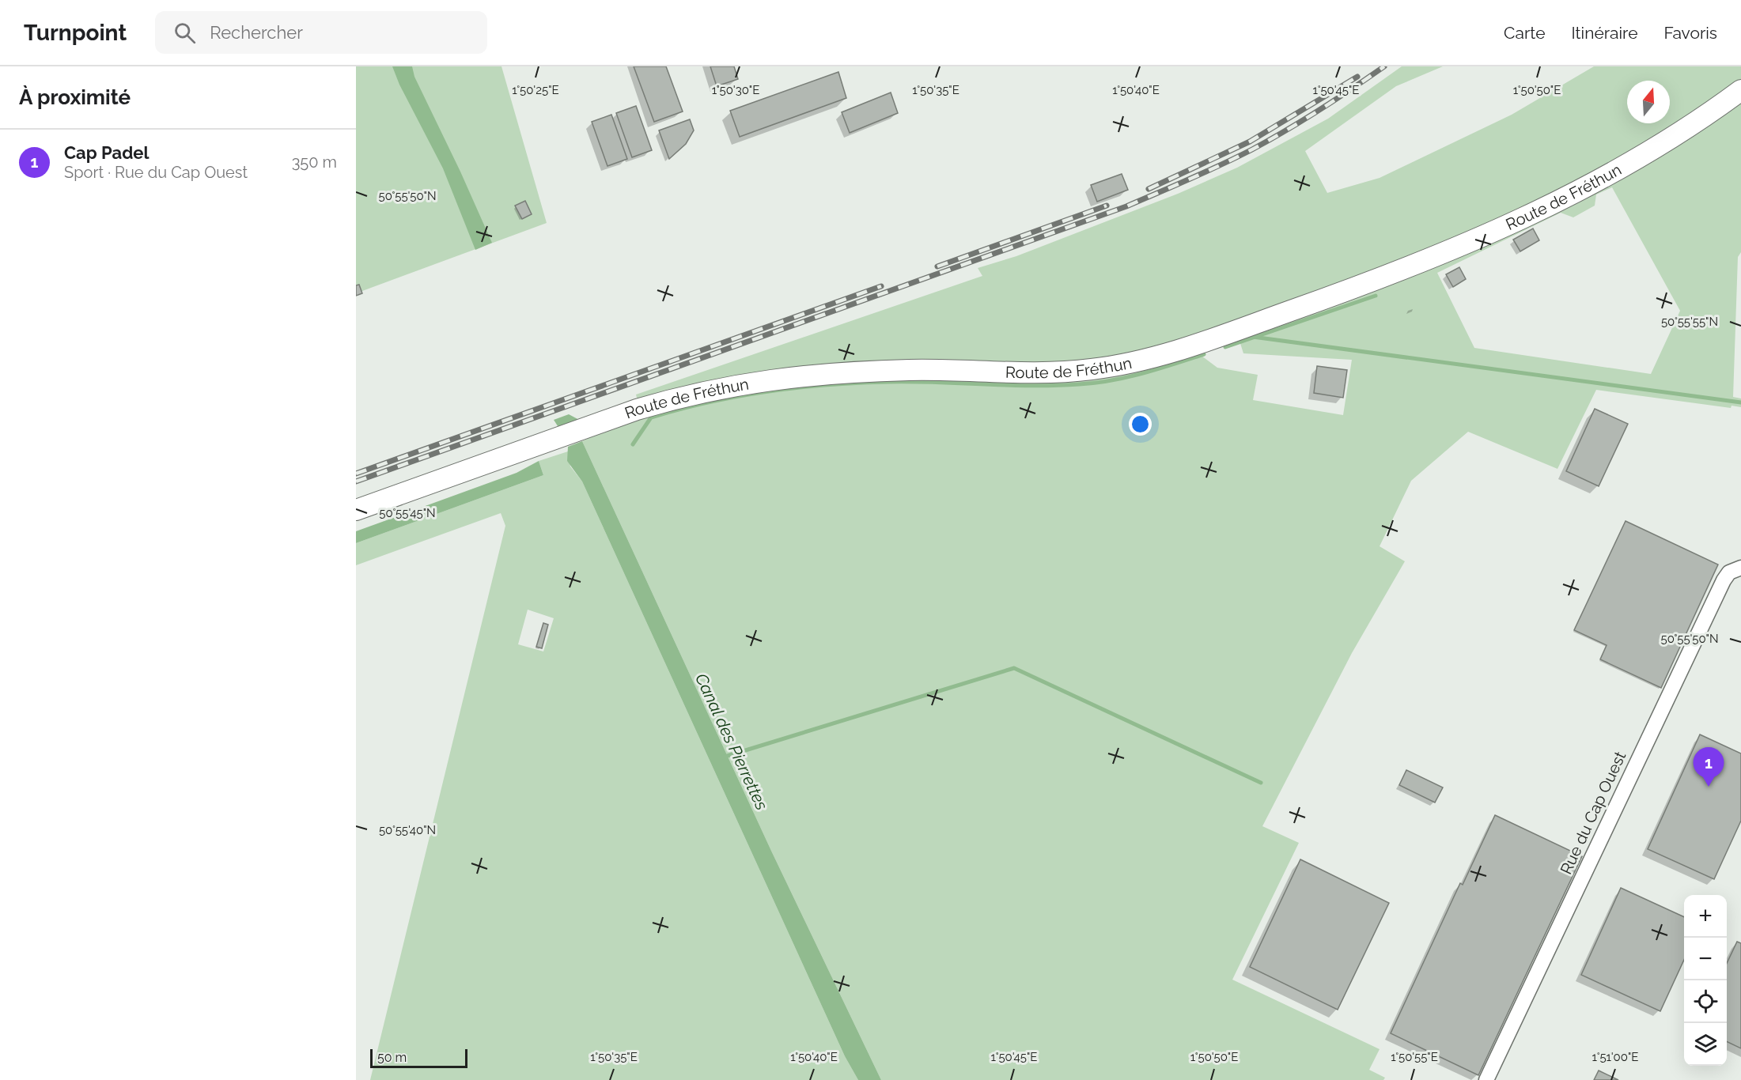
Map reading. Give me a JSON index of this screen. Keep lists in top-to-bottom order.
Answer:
{
  "streets": {
    "street": ["Route de Fréthun", "Rue du Cap Ouest"]
  },
  "water": ["Canal des Pierrettes"],
  "scale_bar": "50 m",
  "north": "top",
  "page": {
    "header": "Turnpoint",
    "search": "Rechercher",
    "nav": ["Carte", "Itinéraire", "Favoris"],
    "heading": "À proximité",
    "list": [
      {
        "mark": "1",
        "name": "Cap Padel",
        "note": "Sport · Rue du Cap Ouest",
        "value": "350 m"
      }
    ],
    "pins": "1",
    "map_buttons": ["+", "−"],
    "scale": "50 m"
  },
  "coordinates": [
    "1°50'25\"E",
    "1°50'30\"E",
    "1°50'35\"E",
    "1°50'40\"E",
    "1°50'45\"E",
    "1°50'50\"E",
    "50°55'50\"N",
    "50°55'55\"N",
    "50°55'45\"N",
    "50°55'40\"N",
    "1°50'55\"E",
    "1°51'00\"E"
  ]
}
